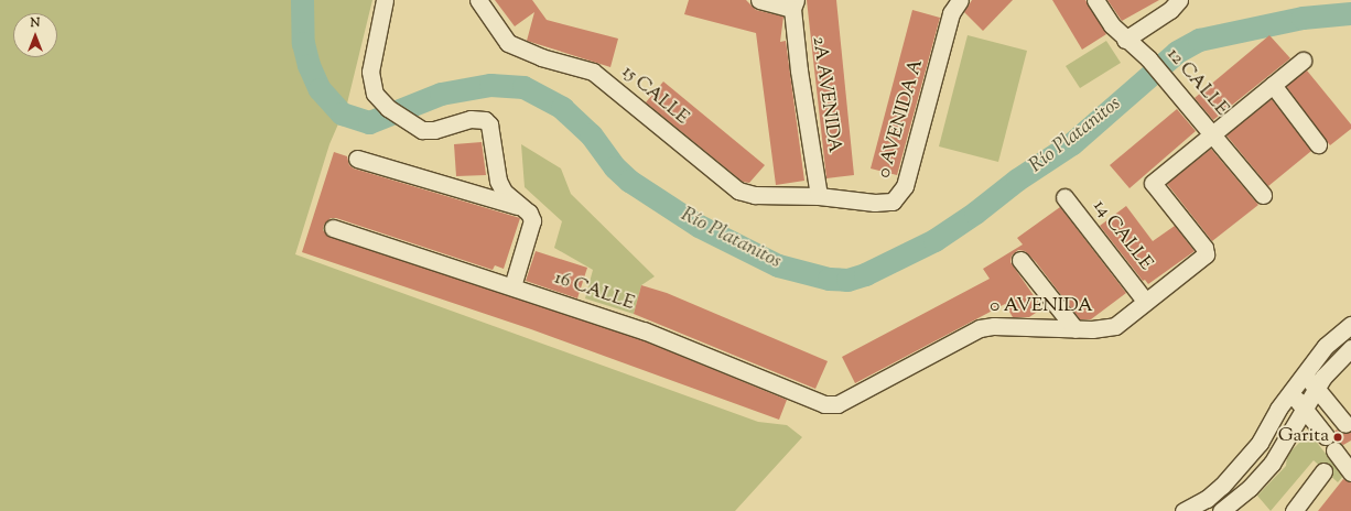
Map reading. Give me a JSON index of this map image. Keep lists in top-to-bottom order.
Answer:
{
  "streets": {
    "street": [
      "12 CALLE",
      "2A AVENIDA",
      "15 CALLE",
      "0 AVENIDA A",
      "14 CALLE",
      "16 CALLE",
      "0 AVENIDA"
    ]
  },
  "crossings": [
    ["12 CALLE", "0 AVENIDA"],
    ["2A AVENIDA", "15 CALLE"],
    ["2A AVENIDA", "0 AVENIDA A"],
    ["15 CALLE", "0 AVENIDA A"],
    ["14 CALLE", "0 AVENIDA"],
    ["16 CALLE", "0 AVENIDA"]
  ],
  "water": ["Río Platanitos"],
  "places": ["Garita"],
  "north": "top"
}
